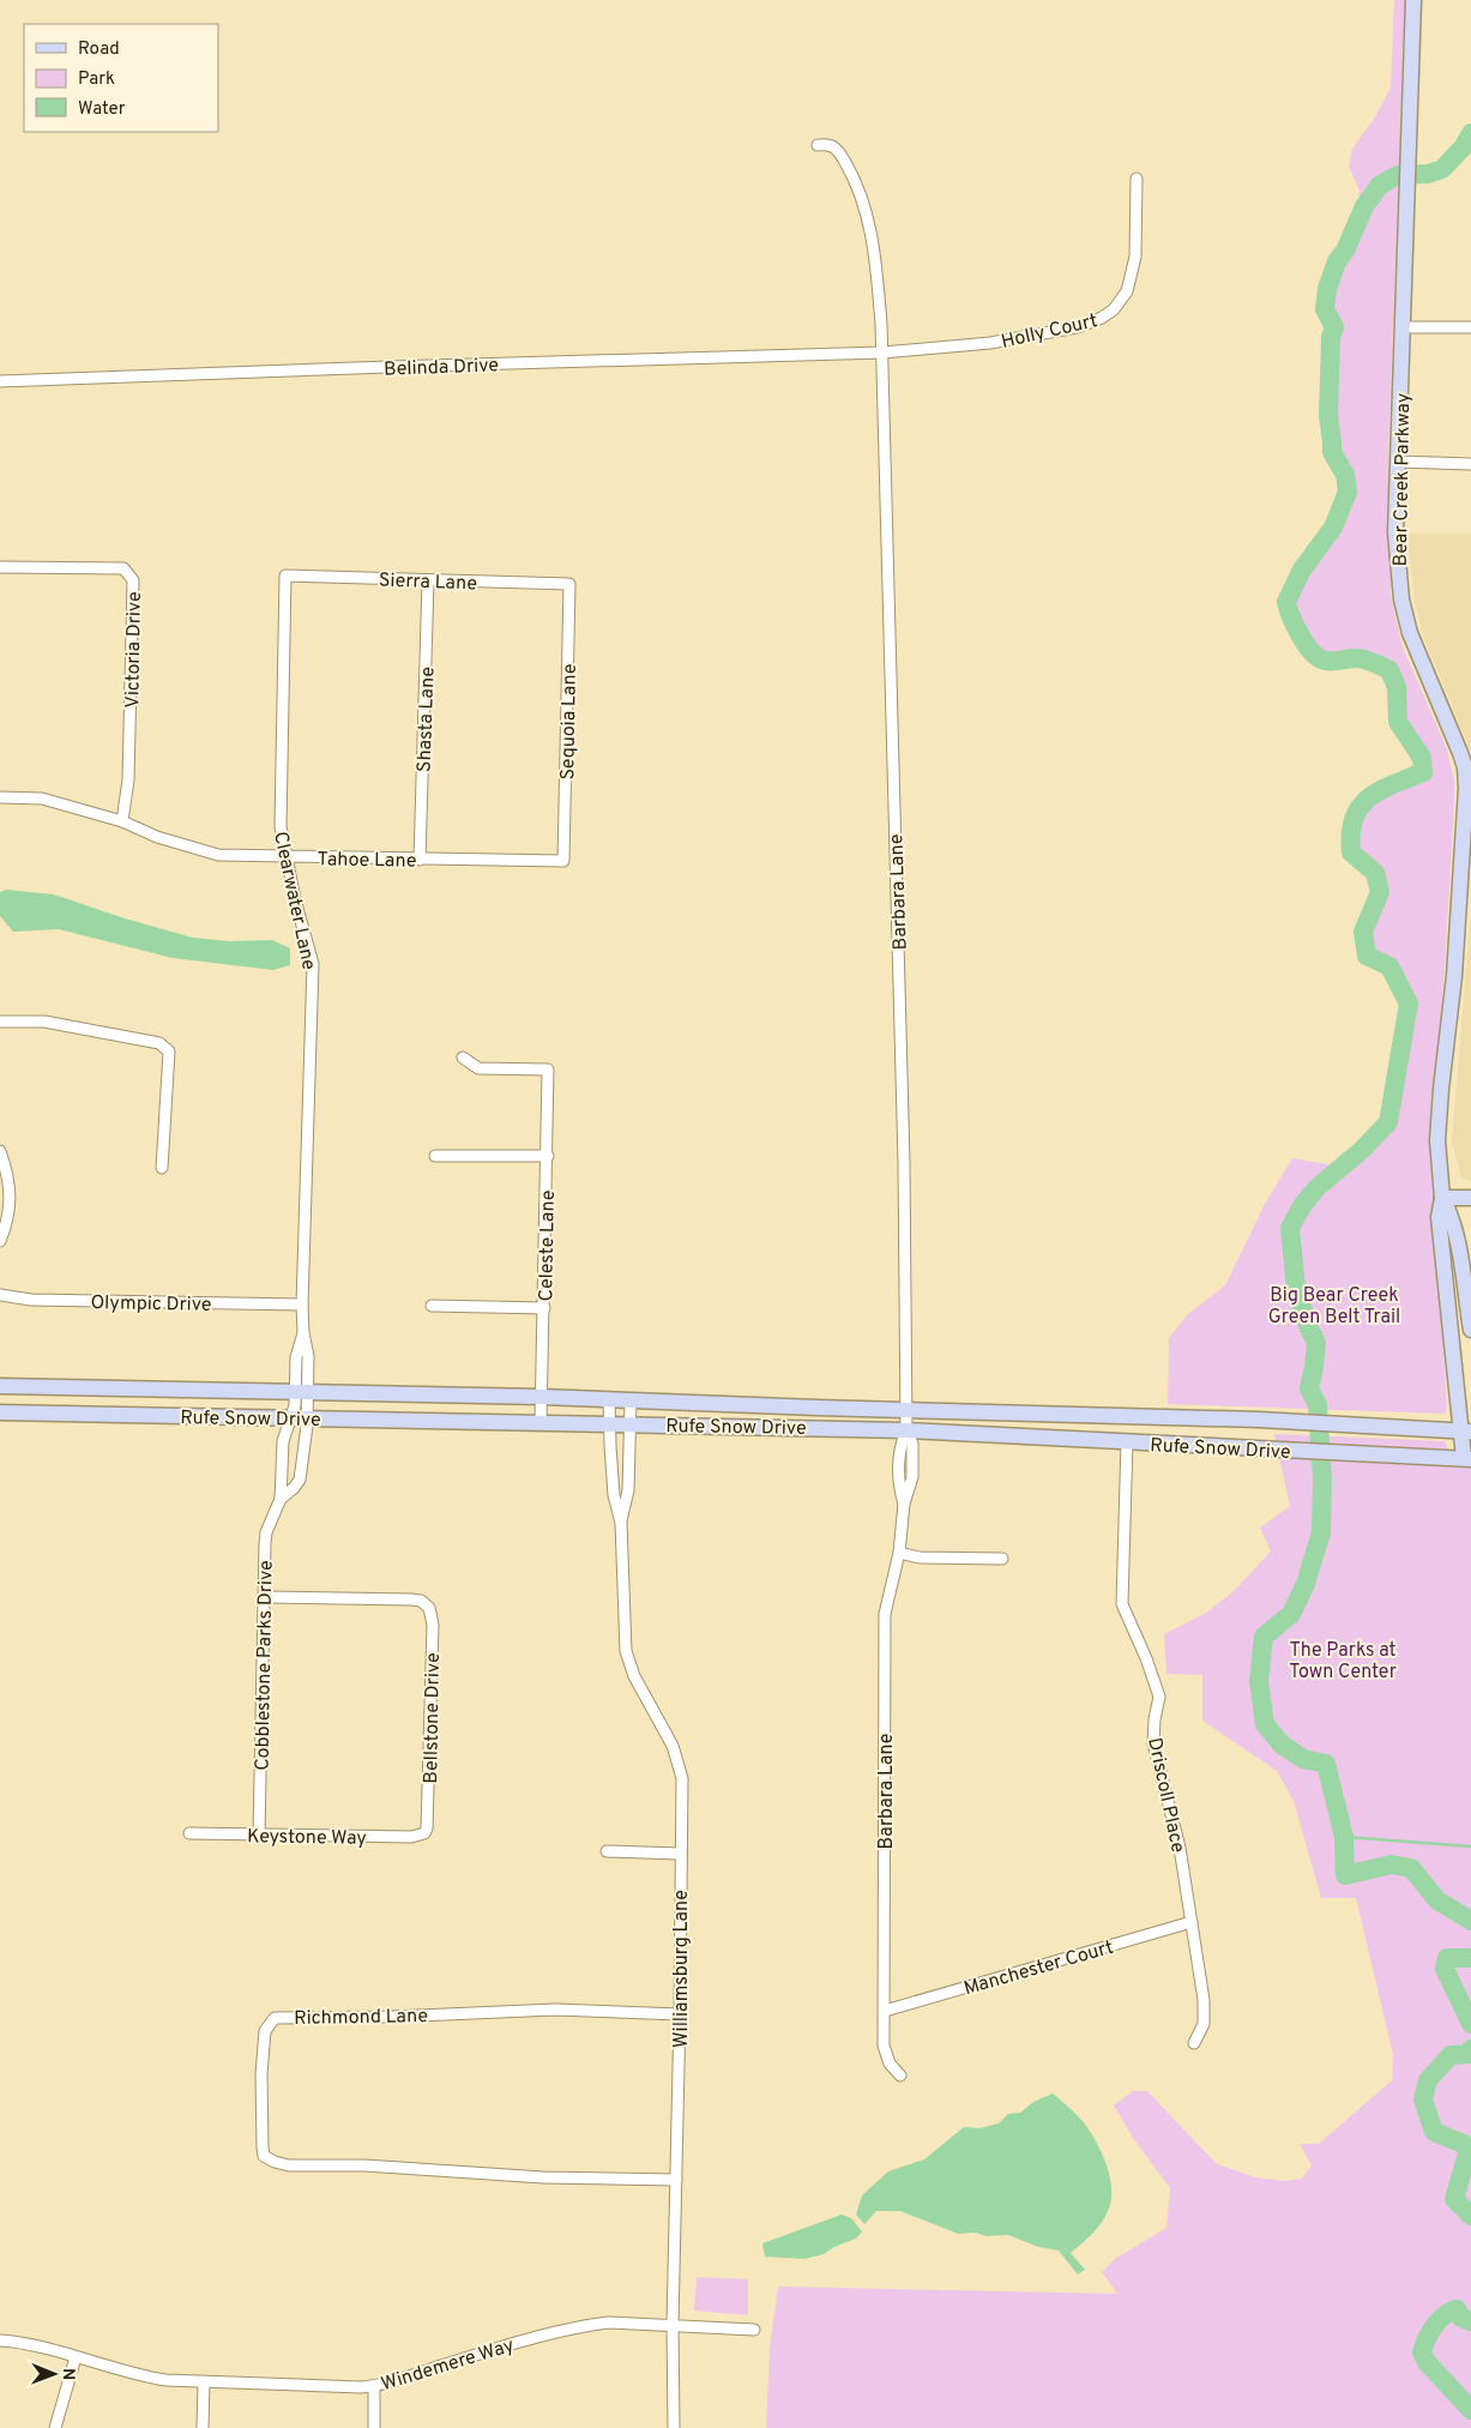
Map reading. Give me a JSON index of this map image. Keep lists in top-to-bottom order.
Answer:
{
  "streets": {
    "main road": ["Bear Creek Parkway", "Rufe Snow Drive"],
    "street": [
      "Holly Court",
      "Belinda Drive",
      "Sierra Lane",
      "Victoria Drive",
      "Shasta Lane",
      "Sequoia Lane",
      "Tahoe Lane",
      "Barbara Lane",
      "Clearwater Lane",
      "Celeste Lane",
      "Olympic Drive",
      "Cobblestone Parks Drive",
      "Bellstone Drive",
      "Driscoll Place",
      "Keystone Way",
      "Manchester Court",
      "Williamsburg Lane",
      "Richmond Lane",
      "Windemere Way"
    ]
  },
  "crossings": [
    ["Holly Court", "Belinda Drive"],
    ["Holly Court", "Barbara Lane"],
    ["Belinda Drive", "Barbara Lane"],
    ["Bear Creek Parkway", "Rufe Snow Drive"],
    ["Sierra Lane", "Shasta Lane"],
    ["Sierra Lane", "Sequoia Lane"],
    ["Sierra Lane", "Clearwater Lane"],
    ["Victoria Drive", "Tahoe Lane"],
    ["Shasta Lane", "Tahoe Lane"],
    ["Sequoia Lane", "Tahoe Lane"],
    ["Tahoe Lane", "Clearwater Lane"],
    ["Barbara Lane", "Rufe Snow Drive"],
    ["Barbara Lane", "Manchester Court"],
    ["Clearwater Lane", "Olympic Drive"],
    ["Clearwater Lane", "Rufe Snow Drive"],
    ["Clearwater Lane", "Cobblestone Parks Drive"],
    ["Celeste Lane", "Rufe Snow Drive"],
    ["Rufe Snow Drive", "Cobblestone Parks Drive"],
    ["Rufe Snow Drive", "Driscoll Place"],
    ["Rufe Snow Drive", "Williamsburg Lane"],
    ["Cobblestone Parks Drive", "Bellstone Drive"],
    ["Cobblestone Parks Drive", "Keystone Way"],
    ["Bellstone Drive", "Keystone Way"],
    ["Driscoll Place", "Manchester Court"],
    ["Williamsburg Lane", "Richmond Lane"],
    ["Williamsburg Lane", "Windemere Way"]
  ],
  "parks": ["Big Bear Creek Green Belt Trail", "The Parks at Town Center"],
  "legend": ["Road", "Park", "Water"],
  "north": "right"
}
